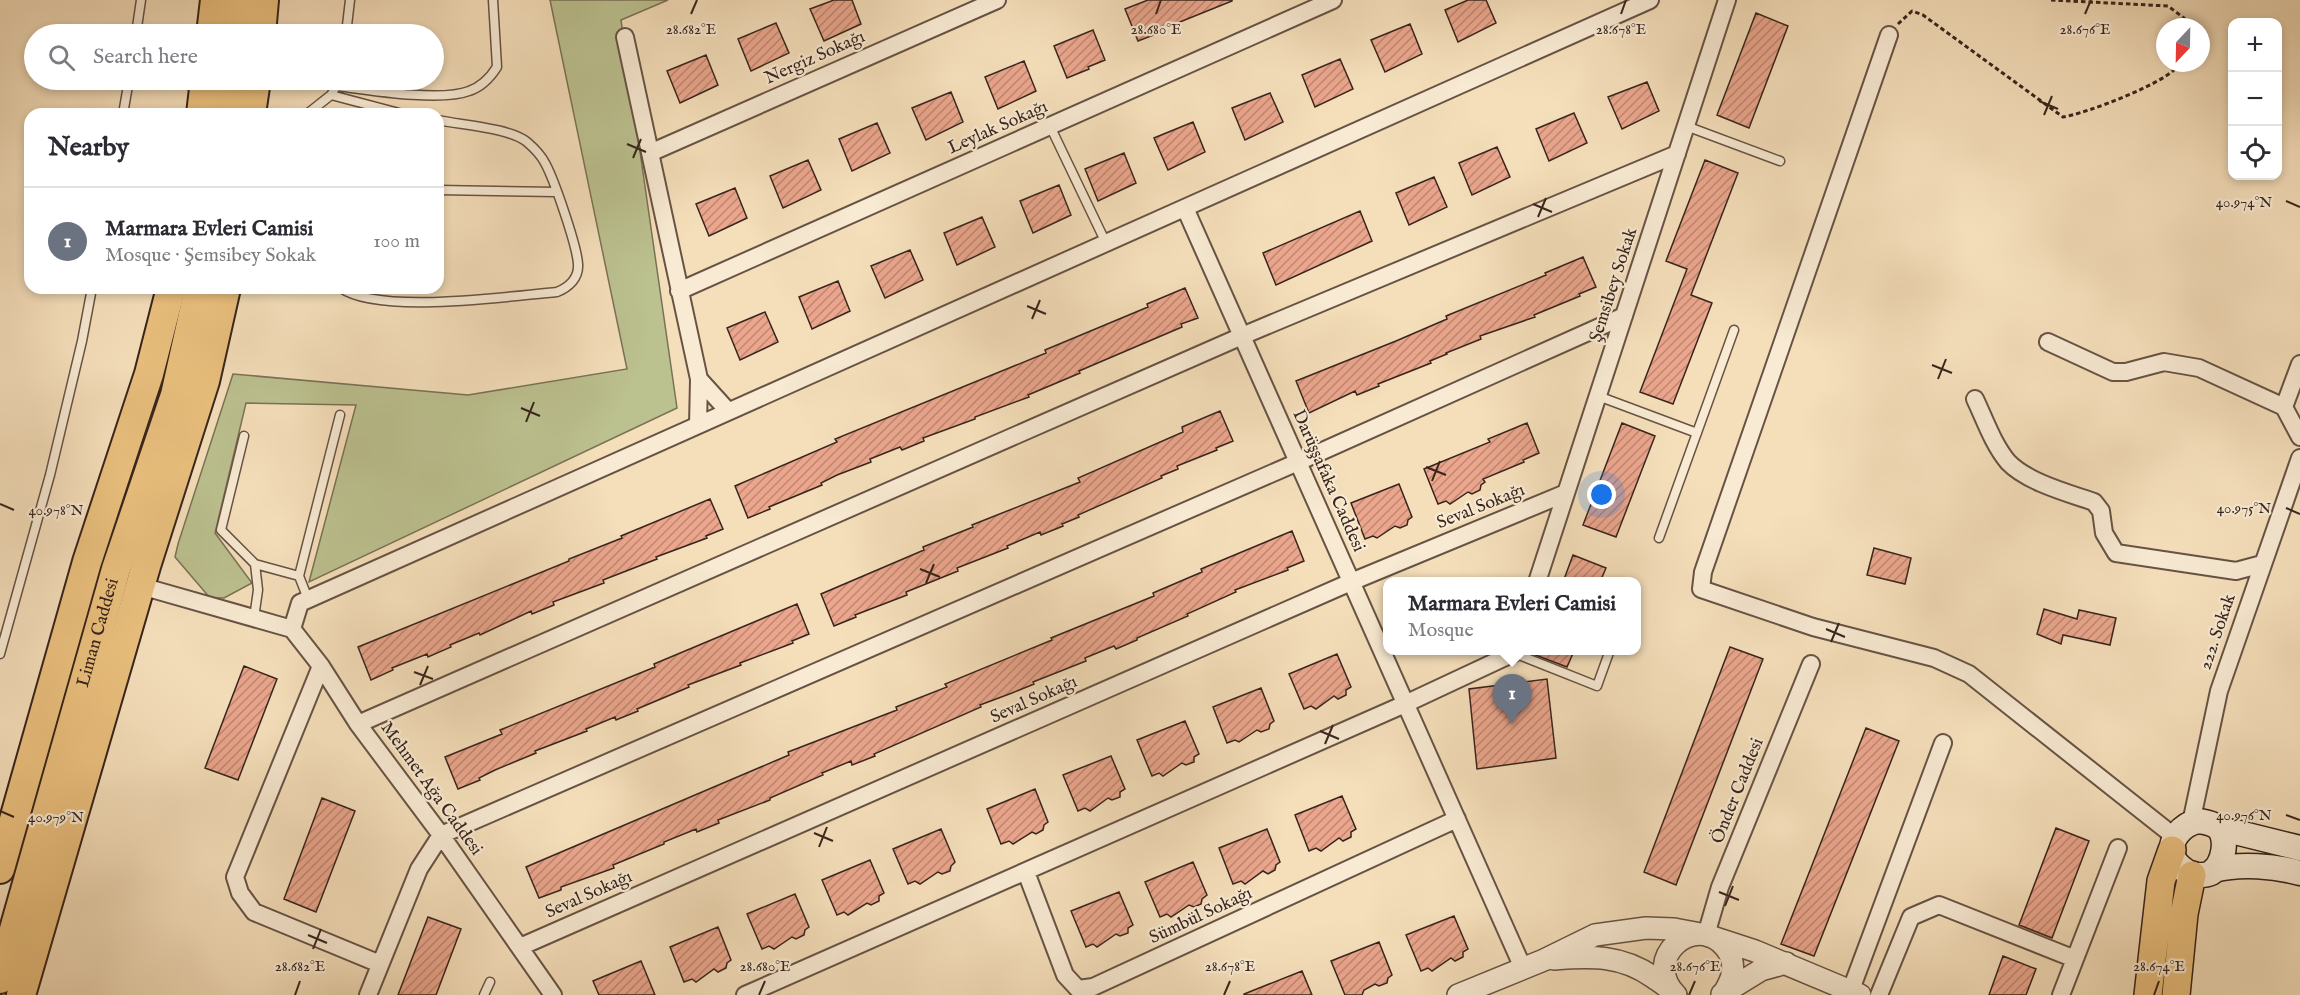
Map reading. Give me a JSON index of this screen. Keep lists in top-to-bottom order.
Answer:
{
  "streets": {
    "highway": ["Liman Caddesi"],
    "street": [
      "Nergiz Sokağı",
      "Leylak Sokağı",
      "Şemsibey Sokak",
      "Darüşşafaka Caddesi",
      "Seval Sokağı",
      "222. Sokak",
      "Mehmet Ağa Caddesi",
      "Önder Caddesi",
      "Sümbül Sokağı"
    ]
  },
  "crossings": [
    ["Şemsibey Sokak", "Seval Sokağı"],
    ["Darüşşafaka Caddesi", "Seval Sokağı"],
    ["Darüşşafaka Caddesi", "Sümbül Sokağı"],
    ["Seval Sokağı", "Mehmet Ağa Caddesi"]
  ],
  "north": "bottom",
  "page": {
    "map_buttons": ["+", "−"],
    "search": "Search here",
    "heading": "Nearby",
    "list": [
      {
        "mark": "1",
        "name": "Marmara Evleri Camisi",
        "note": "Mosque · Şemsibey Sokak",
        "value": "100 m"
      }
    ],
    "popup": ["Marmara Evleri Camisi", "Mosque"],
    "pins": "1"
  },
  "coordinates": [
    "28.682°E",
    "28.678°E",
    "28.680°E",
    "28.676°E",
    "40.974°N",
    "40.975°N",
    "40.978°N",
    "40.976°N",
    "40.979°N",
    "28.674°E"
  ]
}
